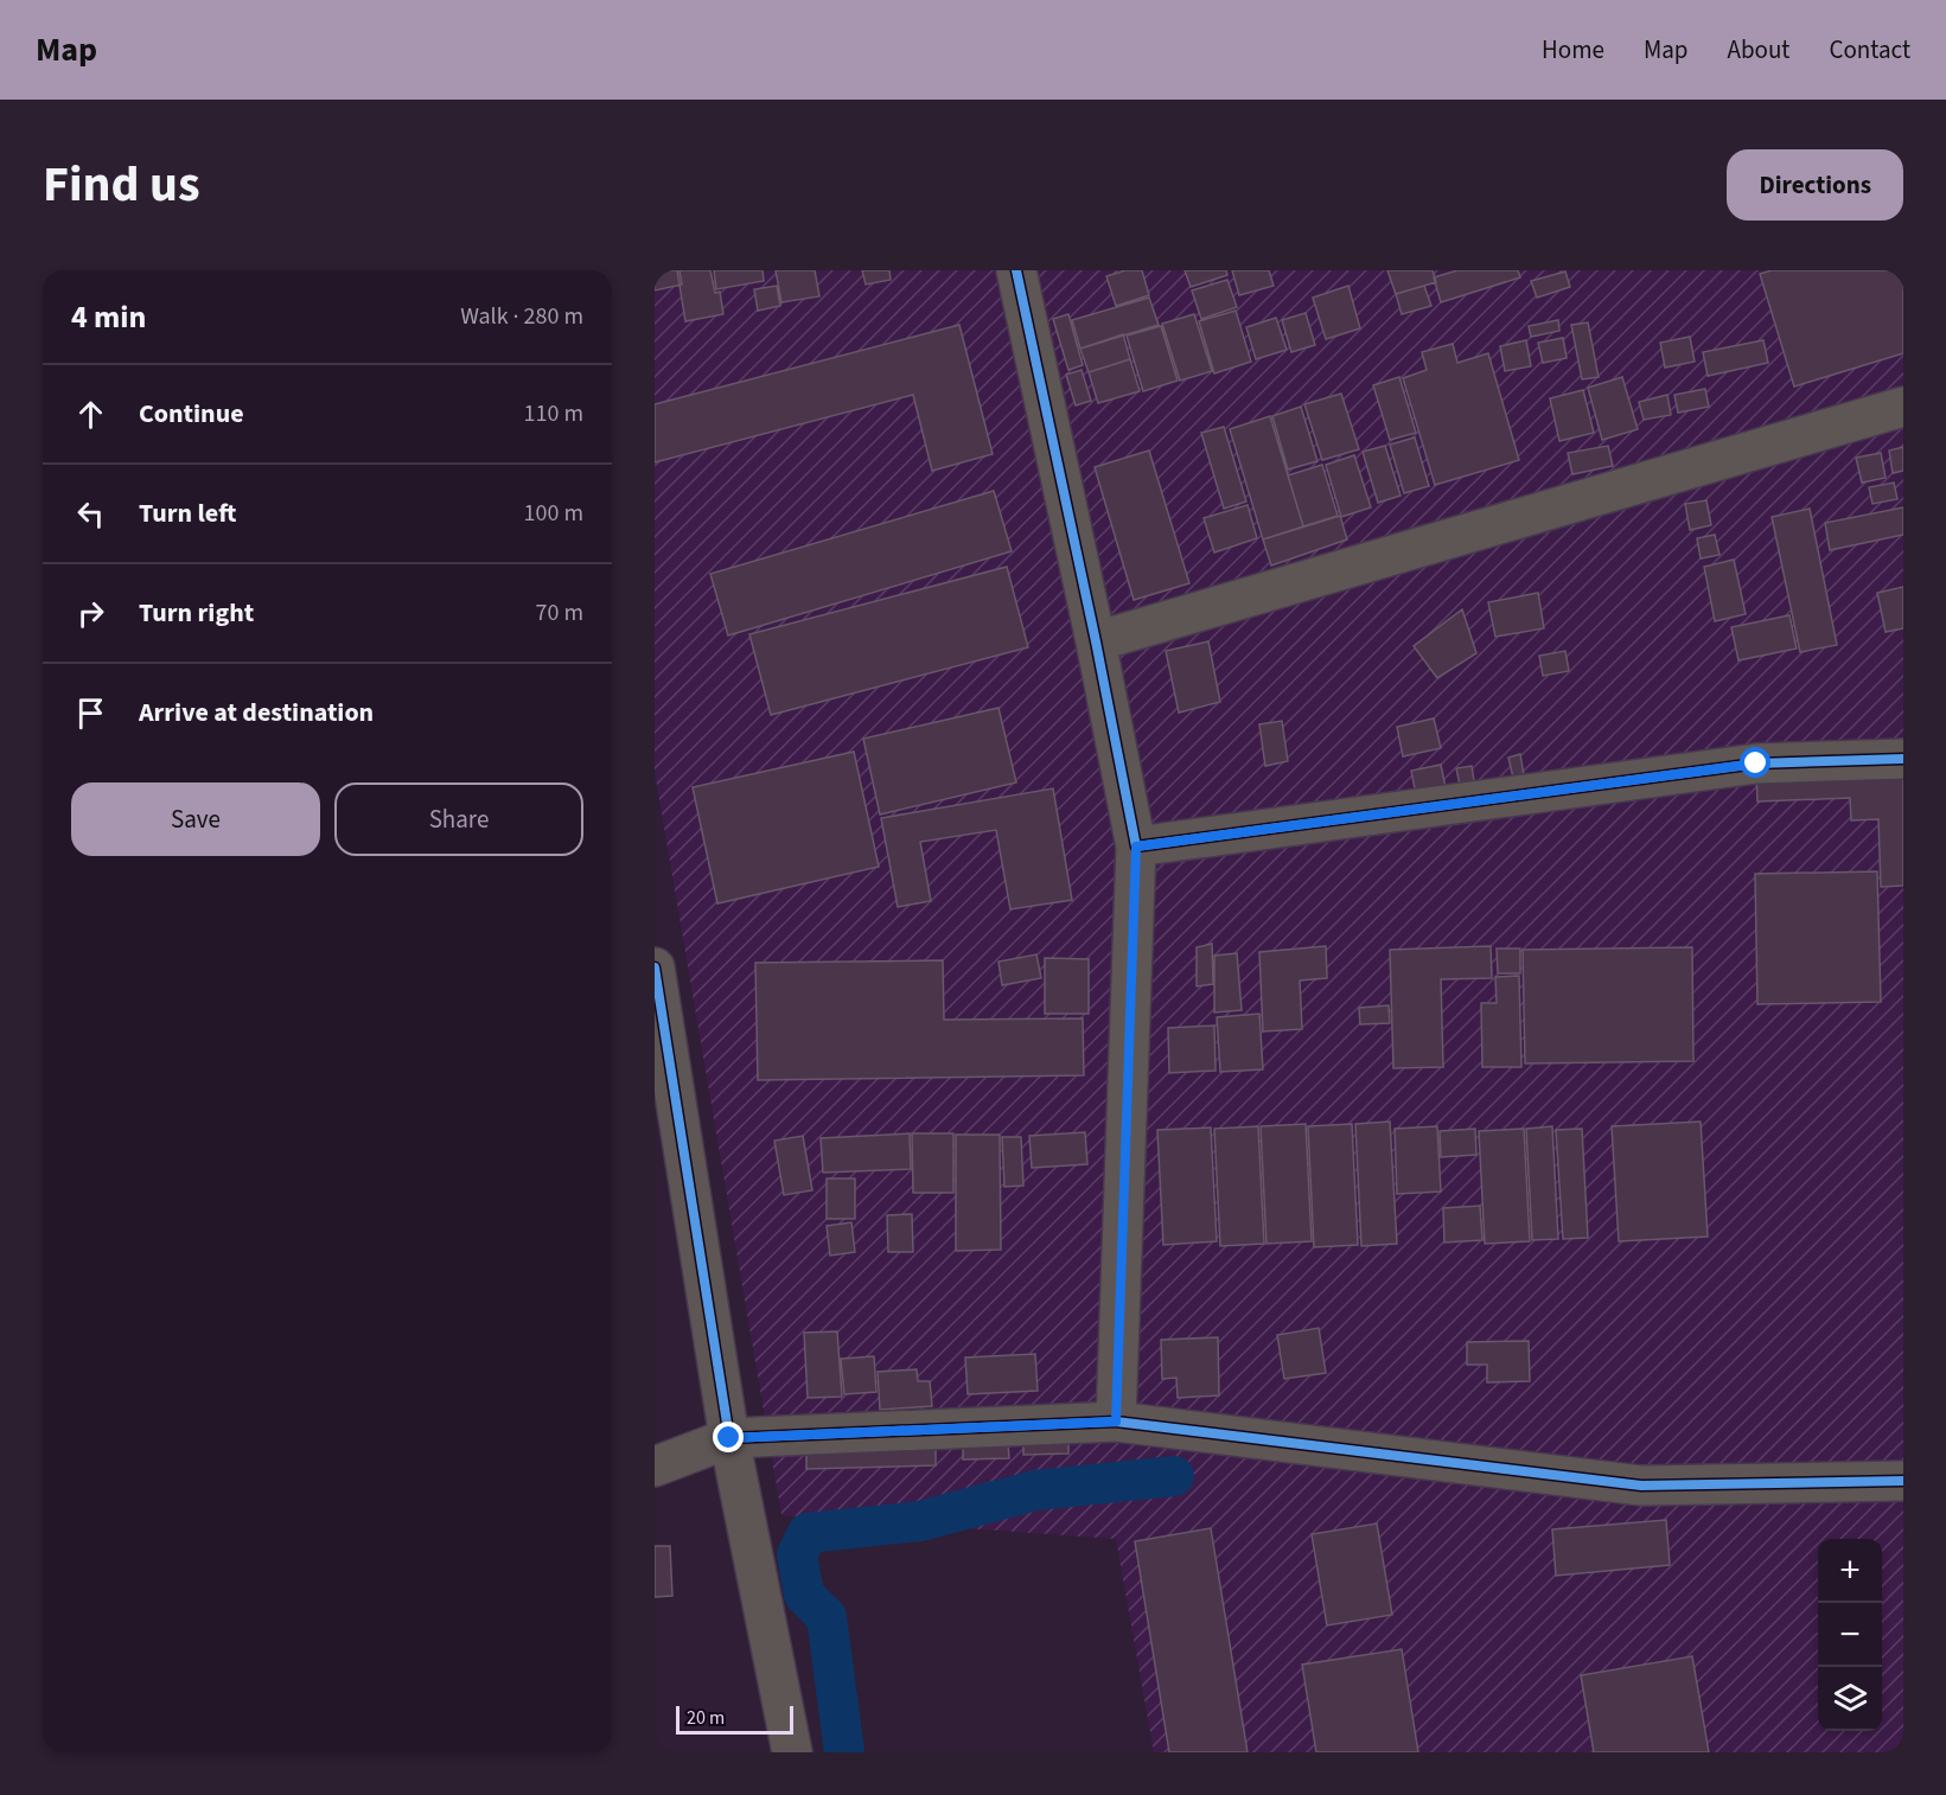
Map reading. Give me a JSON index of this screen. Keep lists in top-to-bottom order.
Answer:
{
  "scale_bar": "20 m",
  "page": {
    "header": "Map",
    "nav": [
      "Home",
      "Map",
      "About",
      "Contact"
    ],
    "title": "Find us",
    "buttons": [
      "Directions",
      ["Save", "Share"]
    ],
    "heading": ["4 min", "Walk · 280 m"],
    "list": [
      ["Continue", "110 m"],
      ["Turn left", "100 m"],
      ["Turn right", "70 m"],
      "Arrive at destination"
    ],
    "map_buttons": ["+", "−"],
    "scale": "20 m"
  }
}
